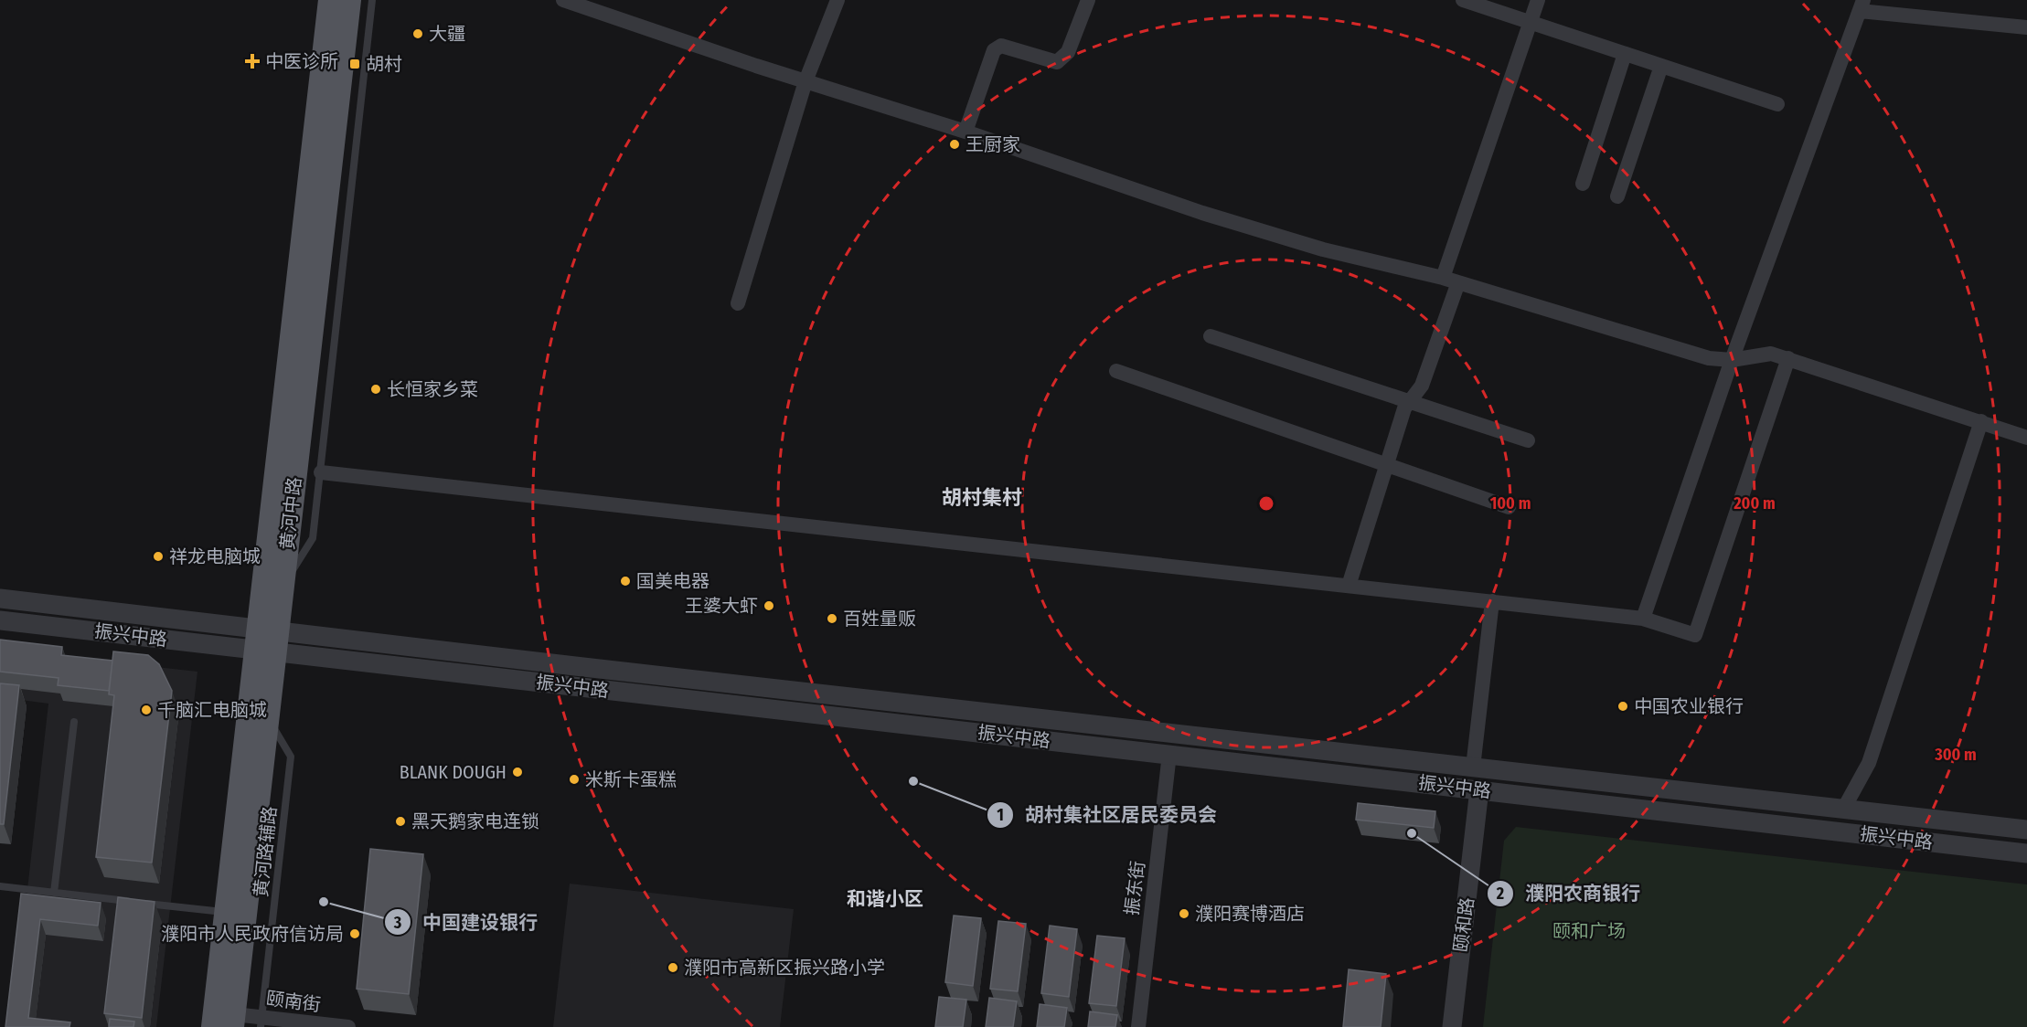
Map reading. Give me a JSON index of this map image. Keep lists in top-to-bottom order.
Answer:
{
  "streets": {
    "main road": ["黄河中路"],
    "street": [
      "振兴中路",
      "振东街",
      "颐和路",
      "颐南街"
    ],
    "lane": ["黄河路辅路"]
  },
  "crossings": [
    ["黄河中路", "振兴中路"],
    ["黄河中路", "黄河路辅路"],
    ["黄河中路", "颐南街"],
    ["振兴中路", "振东街"],
    ["振兴中路", "颐和路"],
    ["黄河路辅路", "颐南街"]
  ],
  "districts": ["胡村集村", "和谐小区"],
  "parks": ["颐和广场"],
  "places": {
    "other": [
      "大疆",
      "王厨家",
      "长恒家乡菜",
      "祥龙电脑城",
      "国美电器",
      "王婆大虾",
      "百姓量贩",
      "中国农业银行",
      "千脑汇电脑城",
      "BLANK DOUGH",
      "米斯卡蛋糕",
      "胡村集社区居民委员会",
      "黑天鹅家电连锁",
      "濮阳农商银行",
      "中国建设银行",
      "濮阳赛博酒店",
      "濮阳市人民政府信访局",
      "濮阳市高新区振兴路小学"
    ],
    "health": ["中医诊所"],
    "transit": ["胡村"]
  },
  "rings": ["100 m", "200 m", "300 m"]
}
